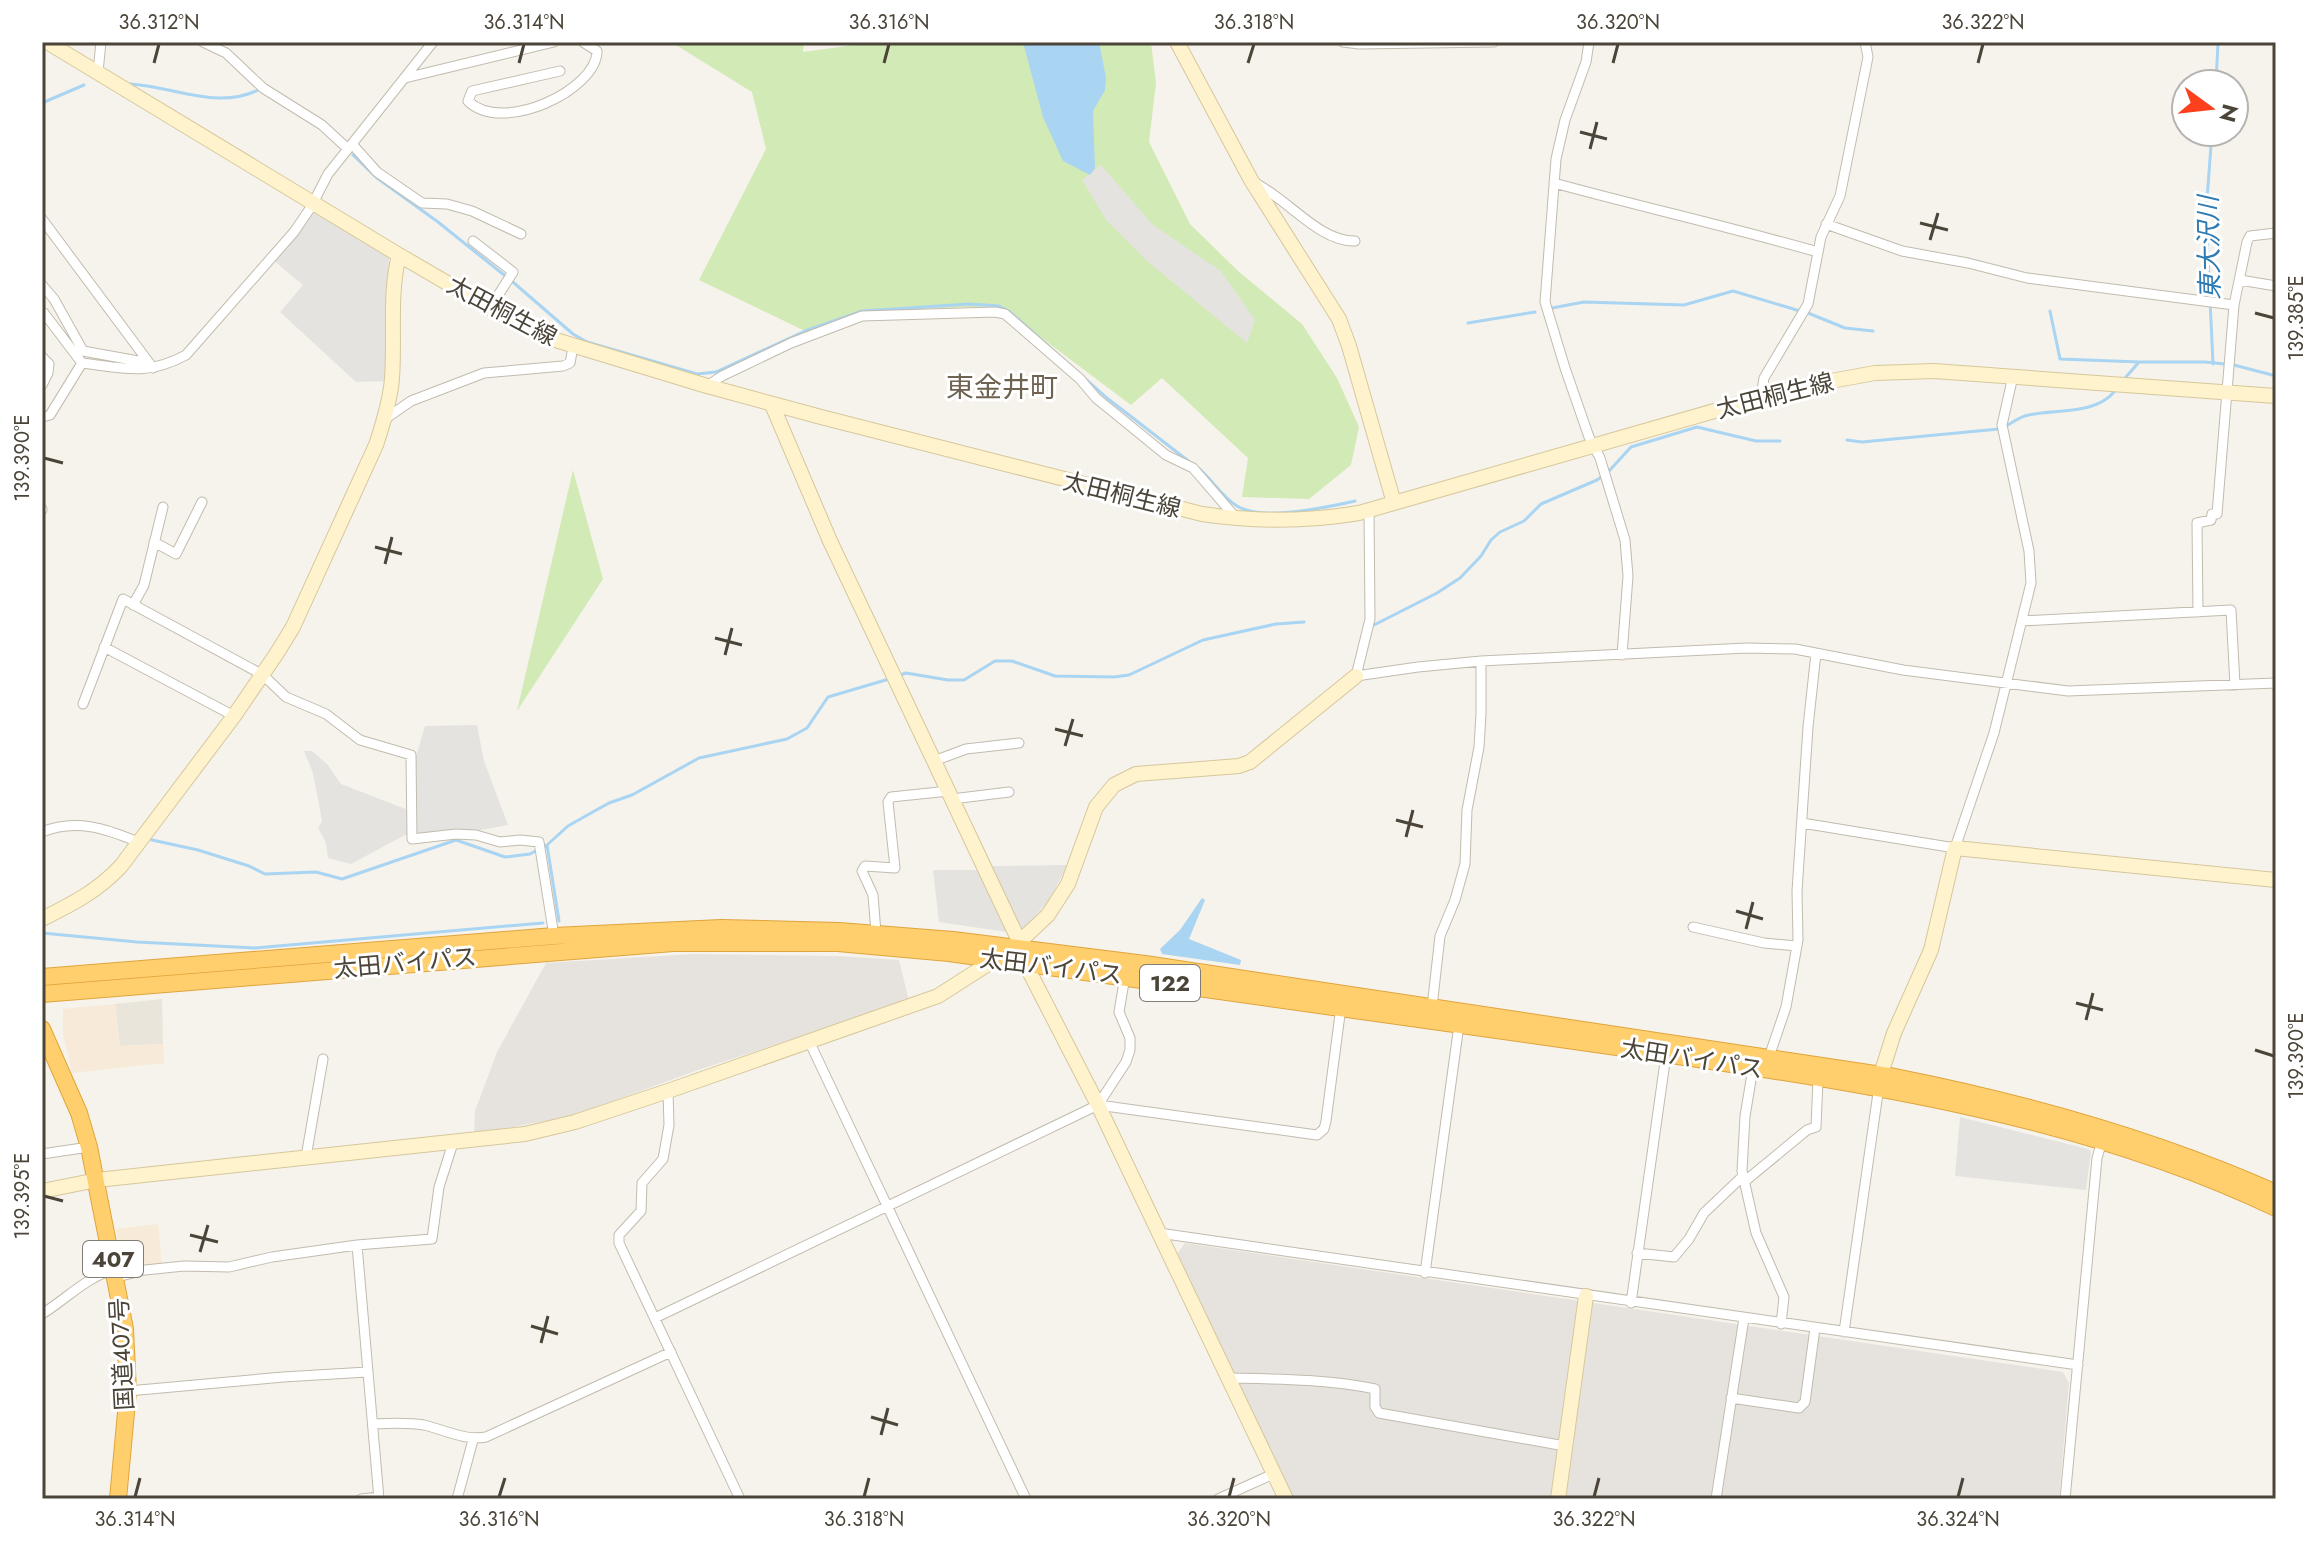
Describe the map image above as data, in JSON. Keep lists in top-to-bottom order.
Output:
{
  "streets": {
    "highway": [
      "太田バイパス",
      "122",
      "407",
      "国道407号"
    ],
    "street": ["太田桐生線"]
  },
  "districts": ["東金井町"],
  "water": ["東大沢川"],
  "north": "right",
  "coordinates": [
    "36.312°N",
    "36.314°N",
    "36.316°N",
    "36.318°N",
    "36.320°N",
    "36.322°N",
    "139.385°E",
    "139.390°E",
    "139.395°E",
    "36.324°N"
  ]
}
